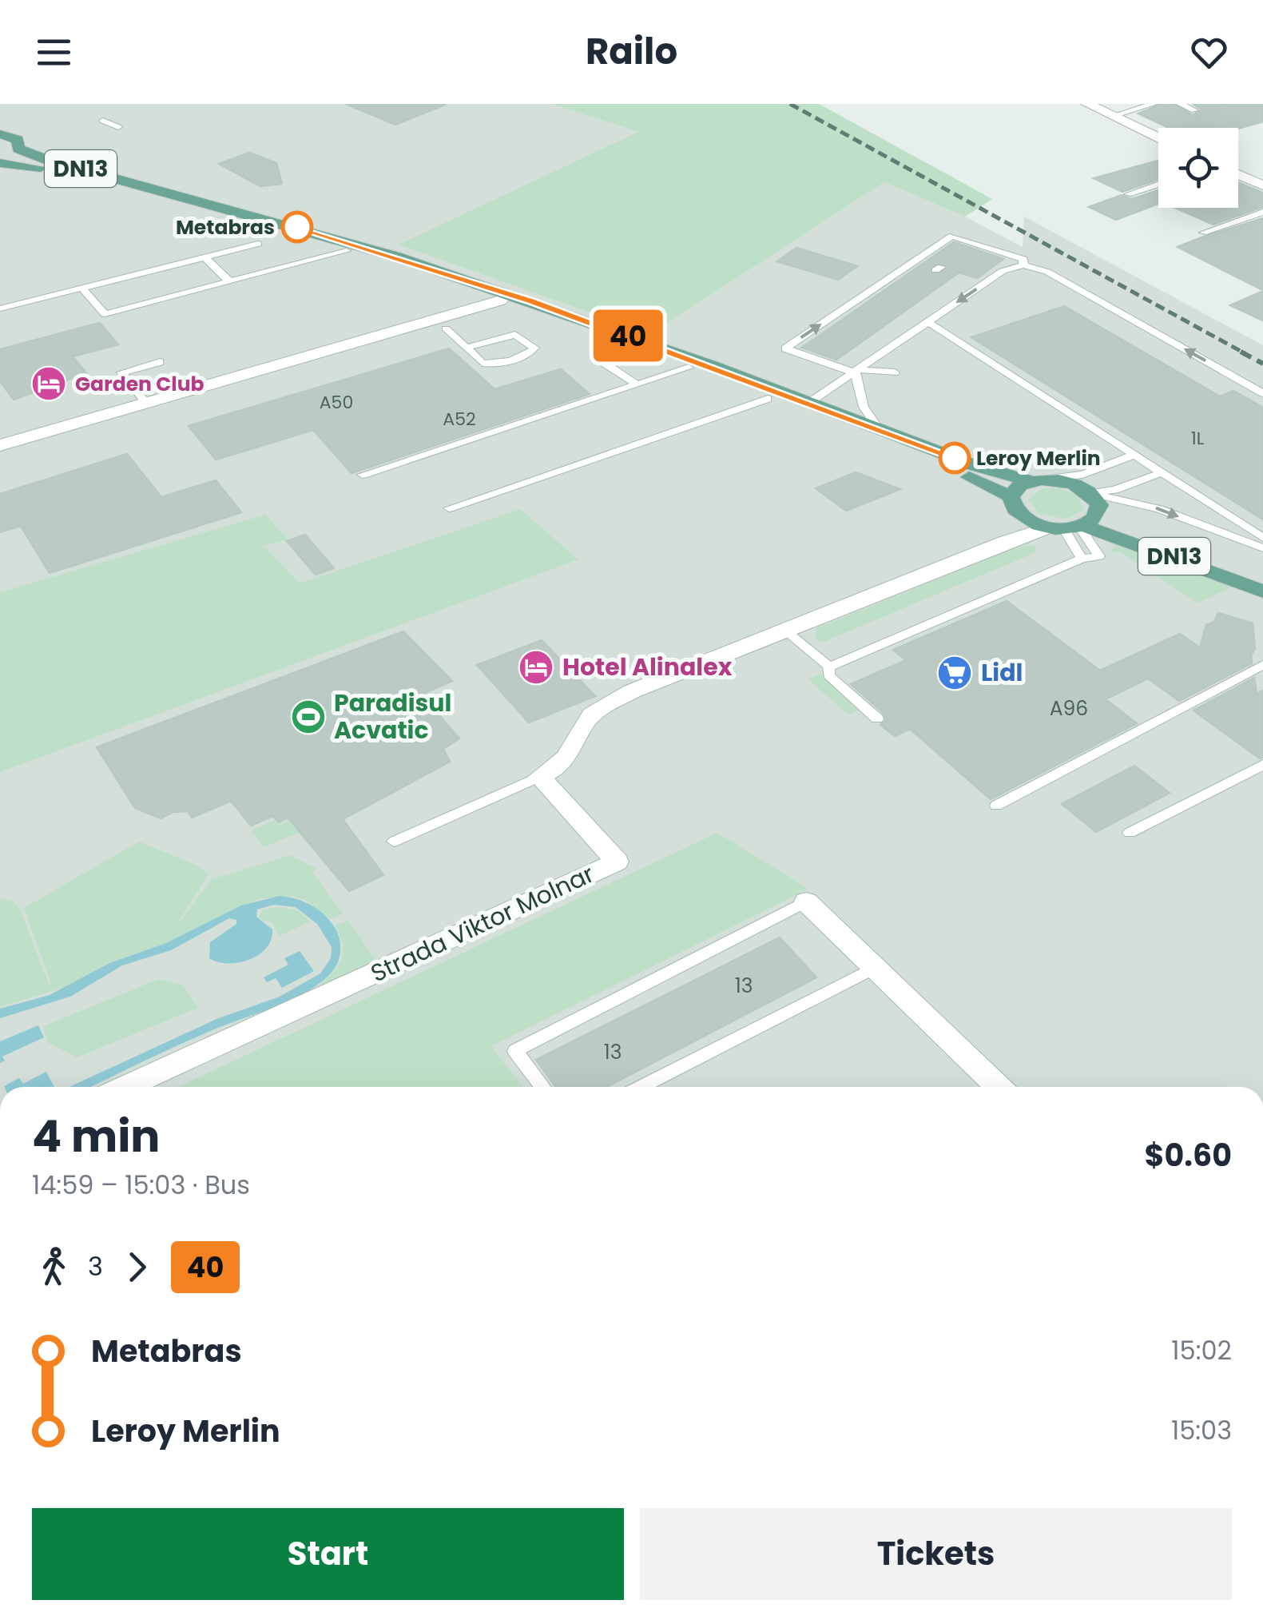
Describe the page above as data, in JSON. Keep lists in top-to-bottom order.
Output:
{
  "streets": {
    "main road": ["DN13"],
    "street": ["Strada Viktor Molnar"]
  },
  "places": {
    "other": ["Metabras", "Leroy Merlin"],
    "hotel": ["Garden Club", "Hotel Alinalex"],
    "supermarket": ["Lidl"],
    "sports": ["Paradisul Acvatic"]
  },
  "lines": ["bus line 40"],
  "house_numbers": [
    "A50",
    "A52",
    "1L",
    "A96",
    "13",
    "13"
  ],
  "page": {
    "header": "Railo",
    "on_map": "40",
    "heading": ["4 min", "14:59 – 15:03 · Bus", "$0.60"],
    "legs": ["3", "40"],
    "list": [
      {
        "name": "Metabras",
        "value": "15:02"
      },
      {
        "name": "Leroy Merlin",
        "value": "15:03"
      }
    ],
    "buttons": ["Start", "Tickets"]
  }
}
